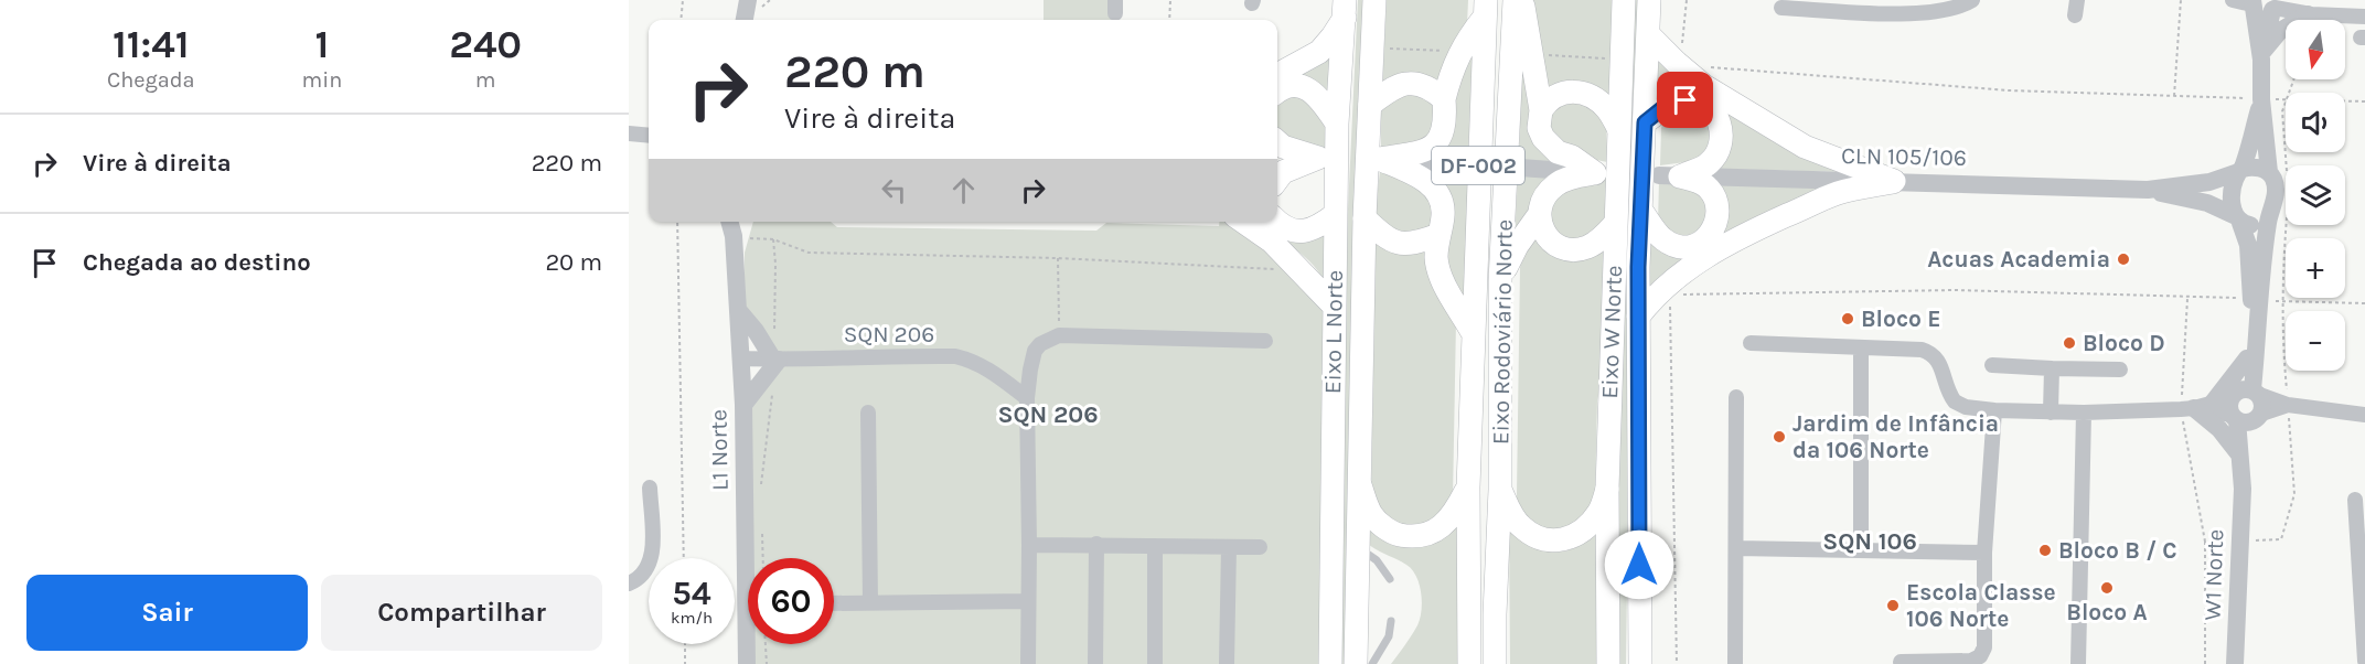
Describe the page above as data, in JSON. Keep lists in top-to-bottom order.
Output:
{
  "streets": {
    "main road": [
      "DF-002",
      "Eixo L Norte",
      "Eixo Rodoviário Norte",
      "Eixo W Norte"
    ],
    "street": [
      "CLN 105/106",
      "SQN 206",
      "L1 Norte",
      "W1 Norte"
    ]
  },
  "crossings": [
    ["CLN 105/106", "W1 Norte"],
    ["SQN 206", "L1 Norte"]
  ],
  "districts": ["SQN 206", "SQN 106"],
  "places": [
    "Acuas Academia",
    "Bloco E",
    "Bloco D",
    "Jardim de Infância da 106 Norte",
    "Bloco B / C",
    "Bloco A",
    "Escola Classe 106 Norte"
  ],
  "north": "bottom",
  "page": {
    "eta": [
      "11:41",
      "Chegada",
      "1",
      "min",
      "240",
      "m"
    ],
    "map_buttons": ["+", "−"],
    "turn": ["220 m", "Vire à direita"],
    "list": [
      {
        "name": "Vire à direita",
        "value": "220 m"
      },
      {
        "name": "Chegada ao destino",
        "value": "20 m"
      }
    ],
    "speed": "54 km/h",
    "limit": "60",
    "buttons": ["Sair", "Compartilhar"]
  }
}
